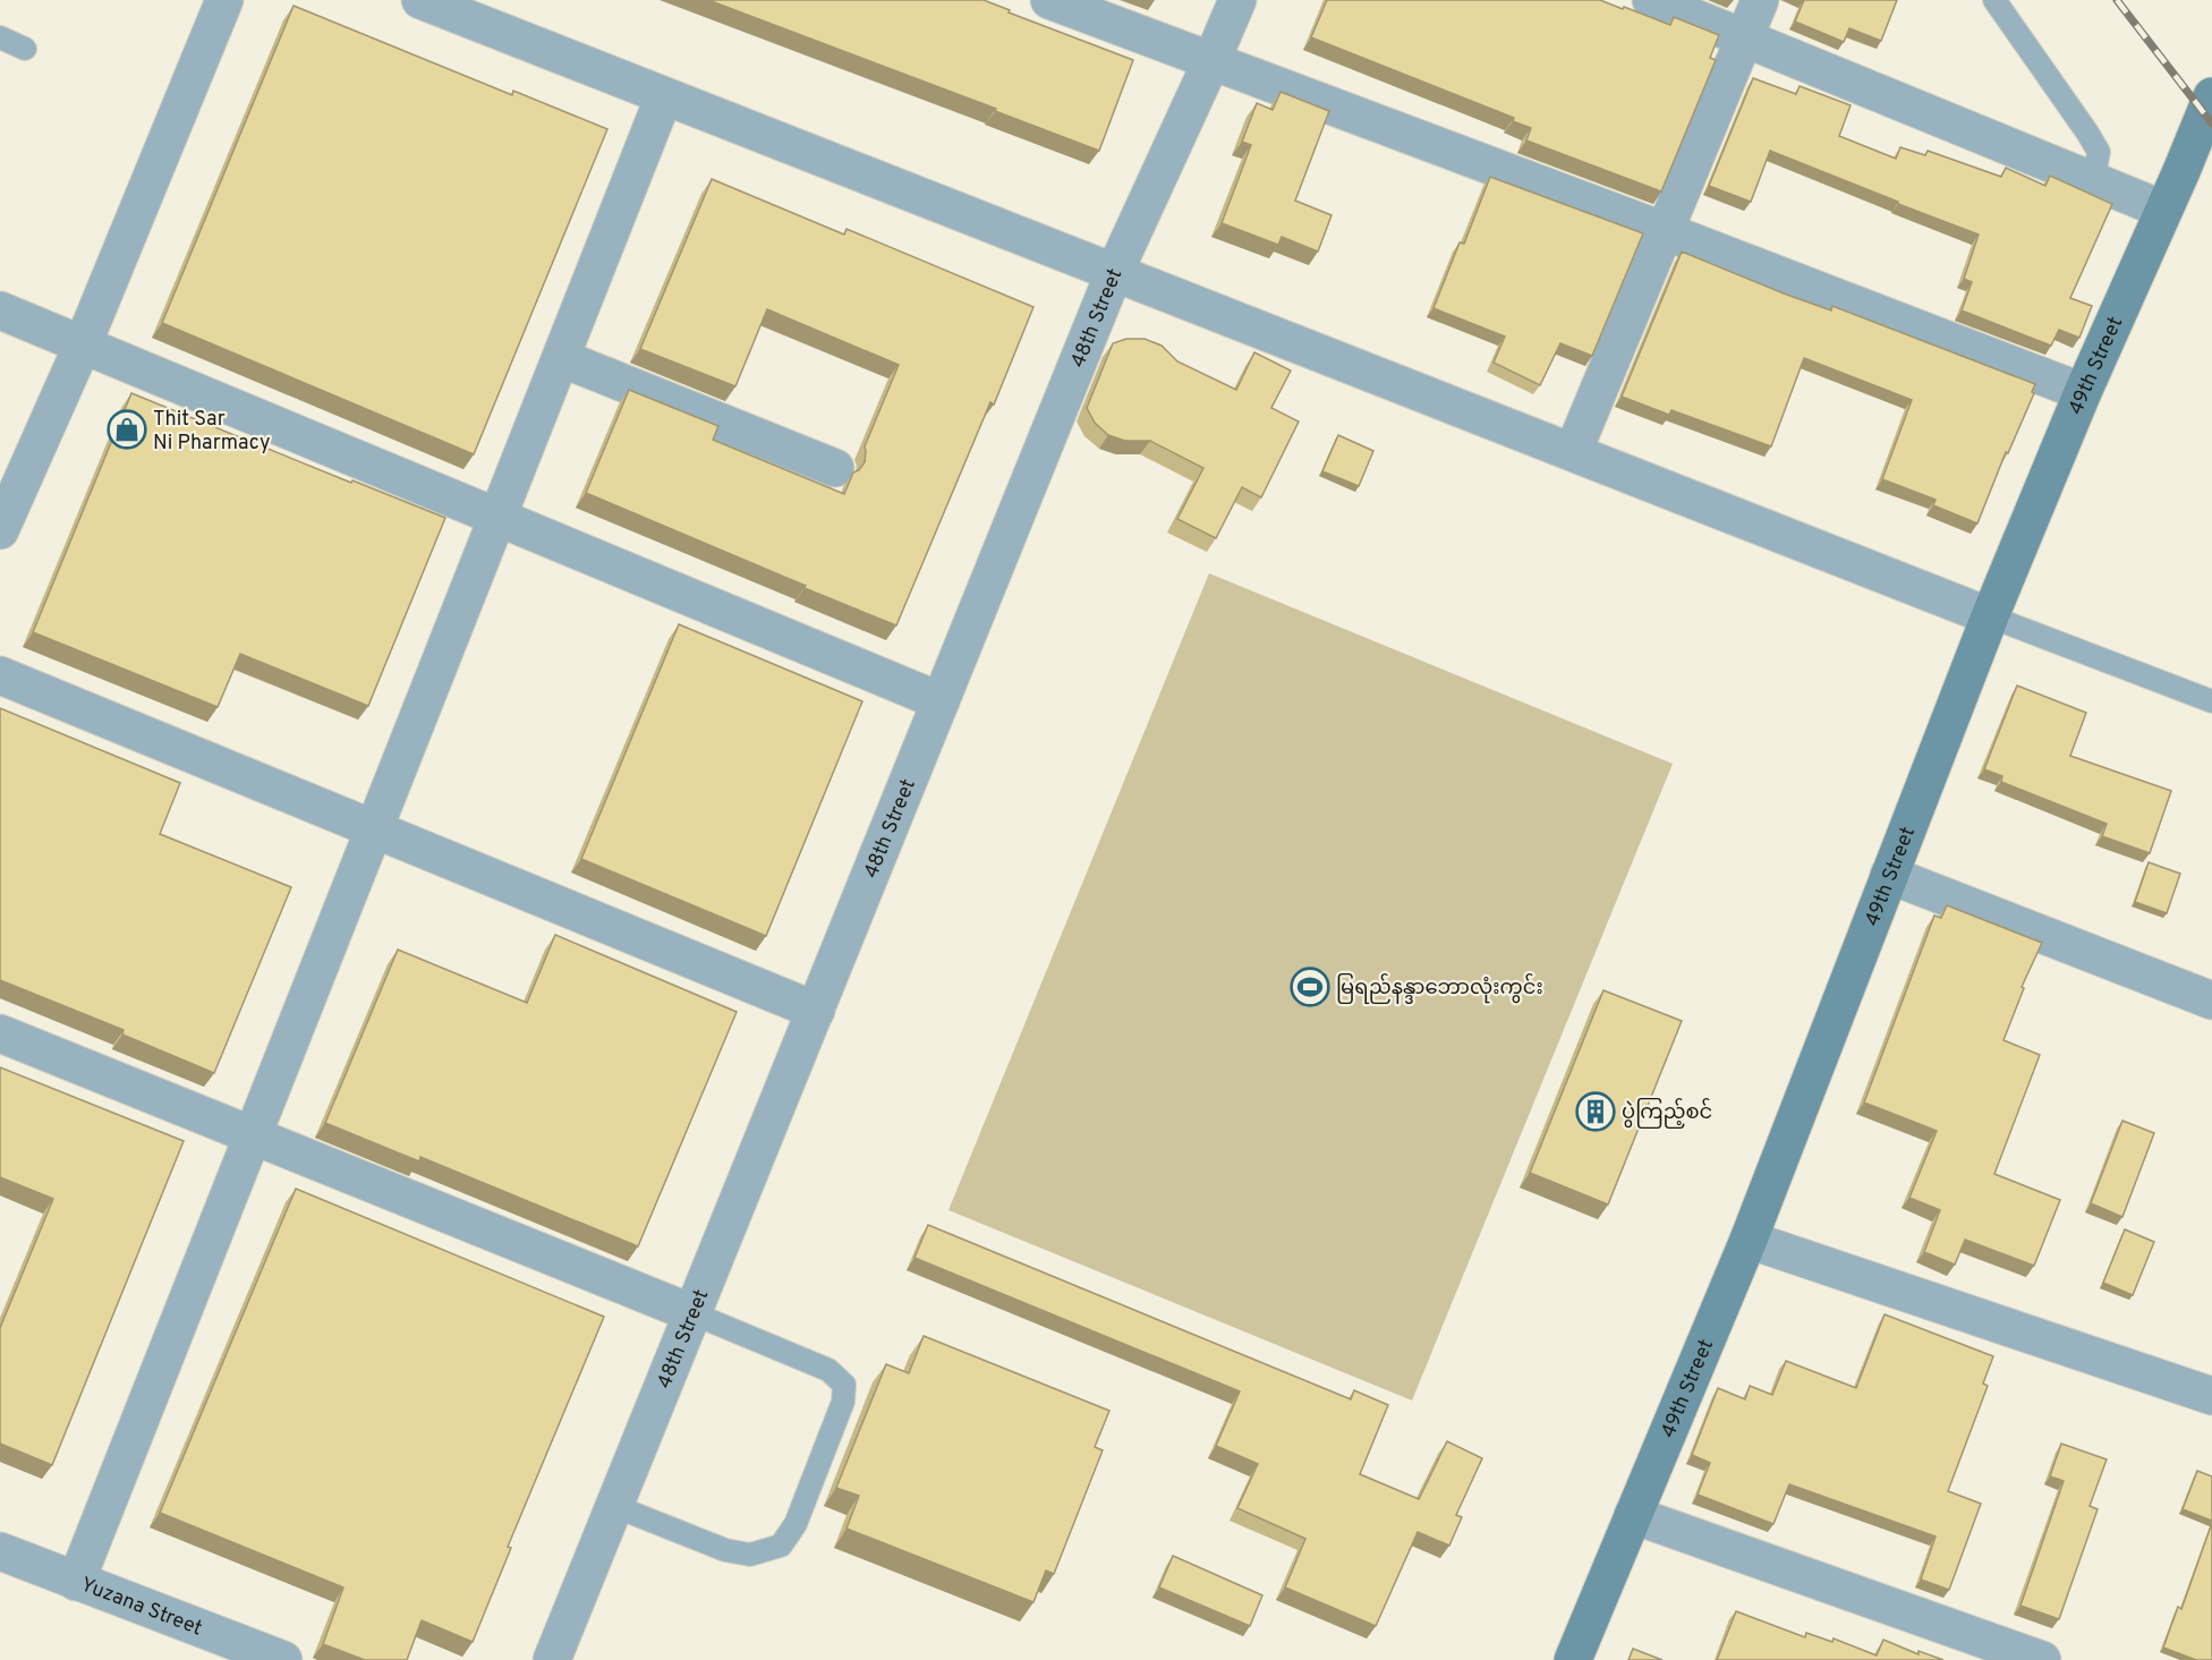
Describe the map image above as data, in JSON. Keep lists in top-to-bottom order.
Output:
{
  "streets": {
    "main road": ["49th Street"],
    "street": ["48th Street", "Yuzana Street"]
  },
  "places": {
    "shop": ["Thit Sar Ni Pharmacy"],
    "sports": ["မြရည်နန္ဒာဘောလုံးကွင်း"],
    "building": ["ပွဲကြည့်စင်"]
  }
}
